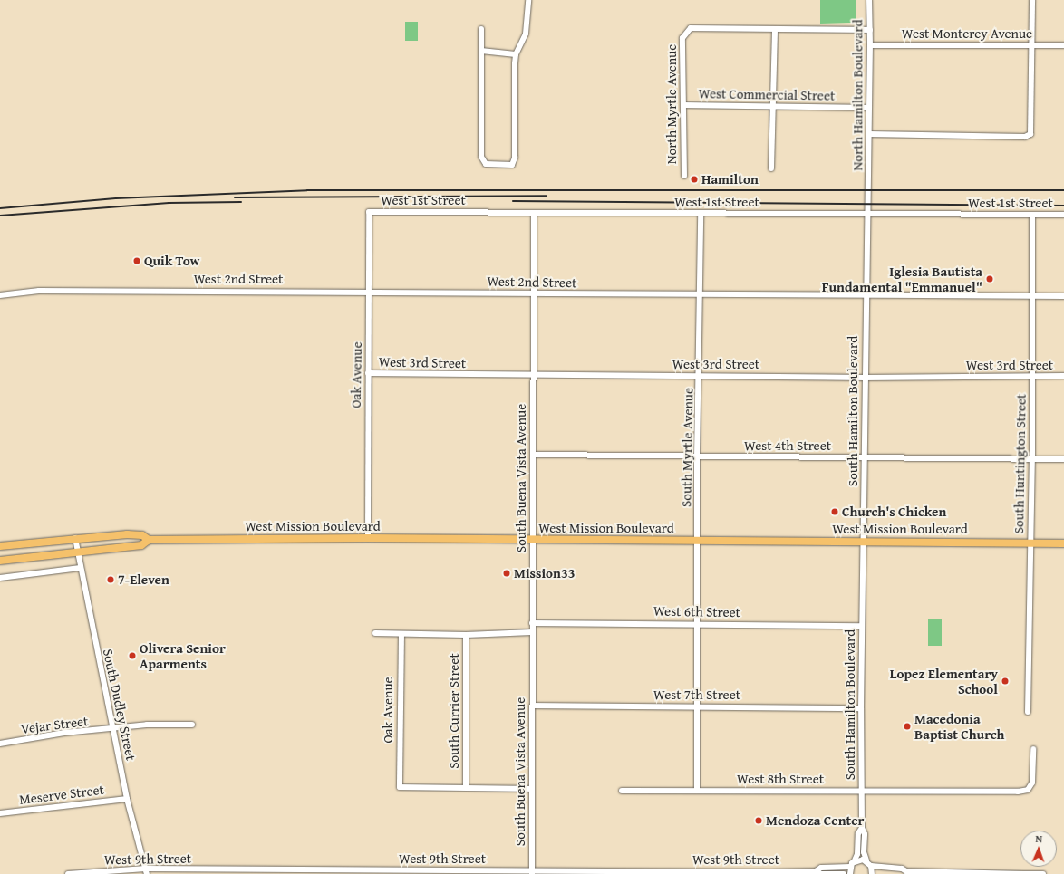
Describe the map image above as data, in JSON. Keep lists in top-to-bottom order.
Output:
{
  "streets": {
    "main road": ["West Mission Boulevard"],
    "street": [
      "West Monterey Avenue",
      "West Commercial Street",
      "North Hamilton Boulevard",
      "North Myrtle Avenue",
      "West 1st Street",
      "West 2nd Street",
      "West 3rd Street",
      "Oak Avenue",
      "South Hamilton Boulevard",
      "West 4th Street",
      "South Myrtle Avenue",
      "South Huntington Street",
      "South Buena Vista Avenue",
      "West 6th Street",
      "West 7th Street",
      "South Dudley Street",
      "South Currier Street",
      "Vejar Street",
      "West 8th Street",
      "Meserve Street",
      "West 9th Street"
    ]
  },
  "crossings": [
    ["West Monterey Avenue", "North Hamilton Boulevard"],
    ["West Commercial Street", "North Hamilton Boulevard"],
    ["West Commercial Street", "North Myrtle Avenue"],
    ["North Hamilton Boulevard", "South Hamilton Boulevard"],
    ["West 1st Street", "Oak Avenue"],
    ["West 1st Street", "South Hamilton Boulevard"],
    ["West 1st Street", "South Myrtle Avenue"],
    ["West 1st Street", "South Huntington Street"],
    ["West 1st Street", "South Buena Vista Avenue"],
    ["West 2nd Street", "Oak Avenue"],
    ["West 2nd Street", "South Hamilton Boulevard"],
    ["West 2nd Street", "South Myrtle Avenue"],
    ["West 2nd Street", "South Huntington Street"],
    ["West 2nd Street", "South Buena Vista Avenue"],
    ["West 3rd Street", "Oak Avenue"],
    ["West 3rd Street", "South Hamilton Boulevard"],
    ["West 3rd Street", "South Myrtle Avenue"],
    ["West 3rd Street", "South Huntington Street"],
    ["West 3rd Street", "South Buena Vista Avenue"],
    ["Oak Avenue", "West Mission Boulevard"],
    ["Oak Avenue", "South Currier Street"],
    ["South Hamilton Boulevard", "West 4th Street"],
    ["South Hamilton Boulevard", "West Mission Boulevard"],
    ["South Hamilton Boulevard", "West 6th Street"],
    ["South Hamilton Boulevard", "West 7th Street"],
    ["South Hamilton Boulevard", "West 8th Street"],
    ["West 4th Street", "South Myrtle Avenue"],
    ["West 4th Street", "South Huntington Street"],
    ["West 4th Street", "South Buena Vista Avenue"],
    ["South Myrtle Avenue", "West Mission Boulevard"],
    ["South Myrtle Avenue", "West 6th Street"],
    ["South Myrtle Avenue", "West 7th Street"],
    ["South Myrtle Avenue", "West 8th Street"],
    ["South Huntington Street", "West Mission Boulevard"],
    ["South Buena Vista Avenue", "West Mission Boulevard"],
    ["South Buena Vista Avenue", "West 6th Street"],
    ["South Buena Vista Avenue", "West 7th Street"],
    ["South Buena Vista Avenue", "West 9th Street"],
    ["West Mission Boulevard", "South Dudley Street"],
    ["South Dudley Street", "Vejar Street"],
    ["South Dudley Street", "Meserve Street"],
    ["South Dudley Street", "West 9th Street"]
  ],
  "places": [
    "Hamilton",
    "Quik Tow",
    "Iglesia Bautista Fundamental \"Emmanuel\"",
    "Church's Chicken",
    "Mission33",
    "7-Eleven",
    "Olivera Senior Aparments",
    "Lopez Elementary School",
    "Macedonia Baptist Church",
    "Mendoza Center"
  ],
  "north": "top"
}
